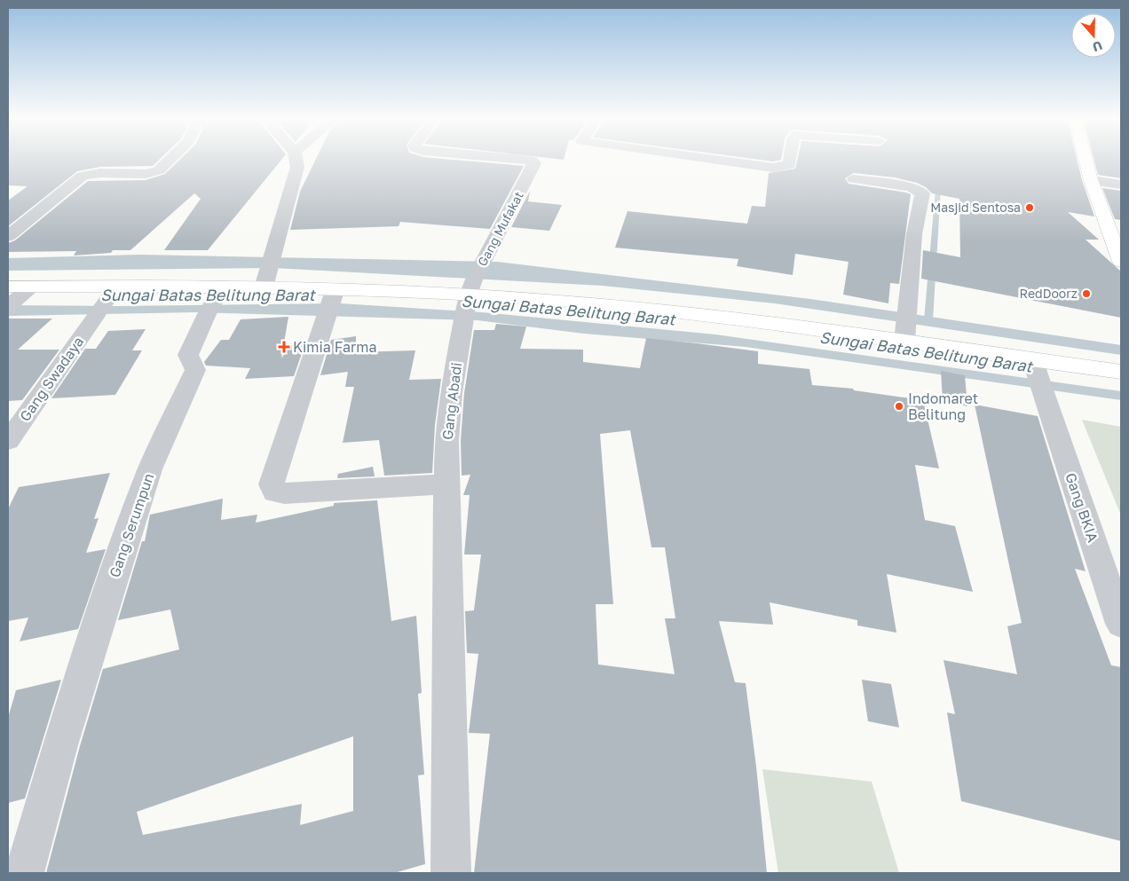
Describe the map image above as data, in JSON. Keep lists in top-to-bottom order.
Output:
{
  "streets": {
    "street": [
      "Gang Mufakat",
      "Gang Swadaya",
      "Gang Abadi",
      "Gang BKIA",
      "Gang Serumpun"
    ]
  },
  "crossings": [
    ["Gang Mufakat", "Gang Abadi"]
  ],
  "water": ["Sungai Batas Belitung Barat"],
  "places": {
    "other": ["Masjid Sentosa", "RedDoorz", "Indomaret Belitung"],
    "health": ["Kimia Farma"]
  },
  "north": "bottom"
}
